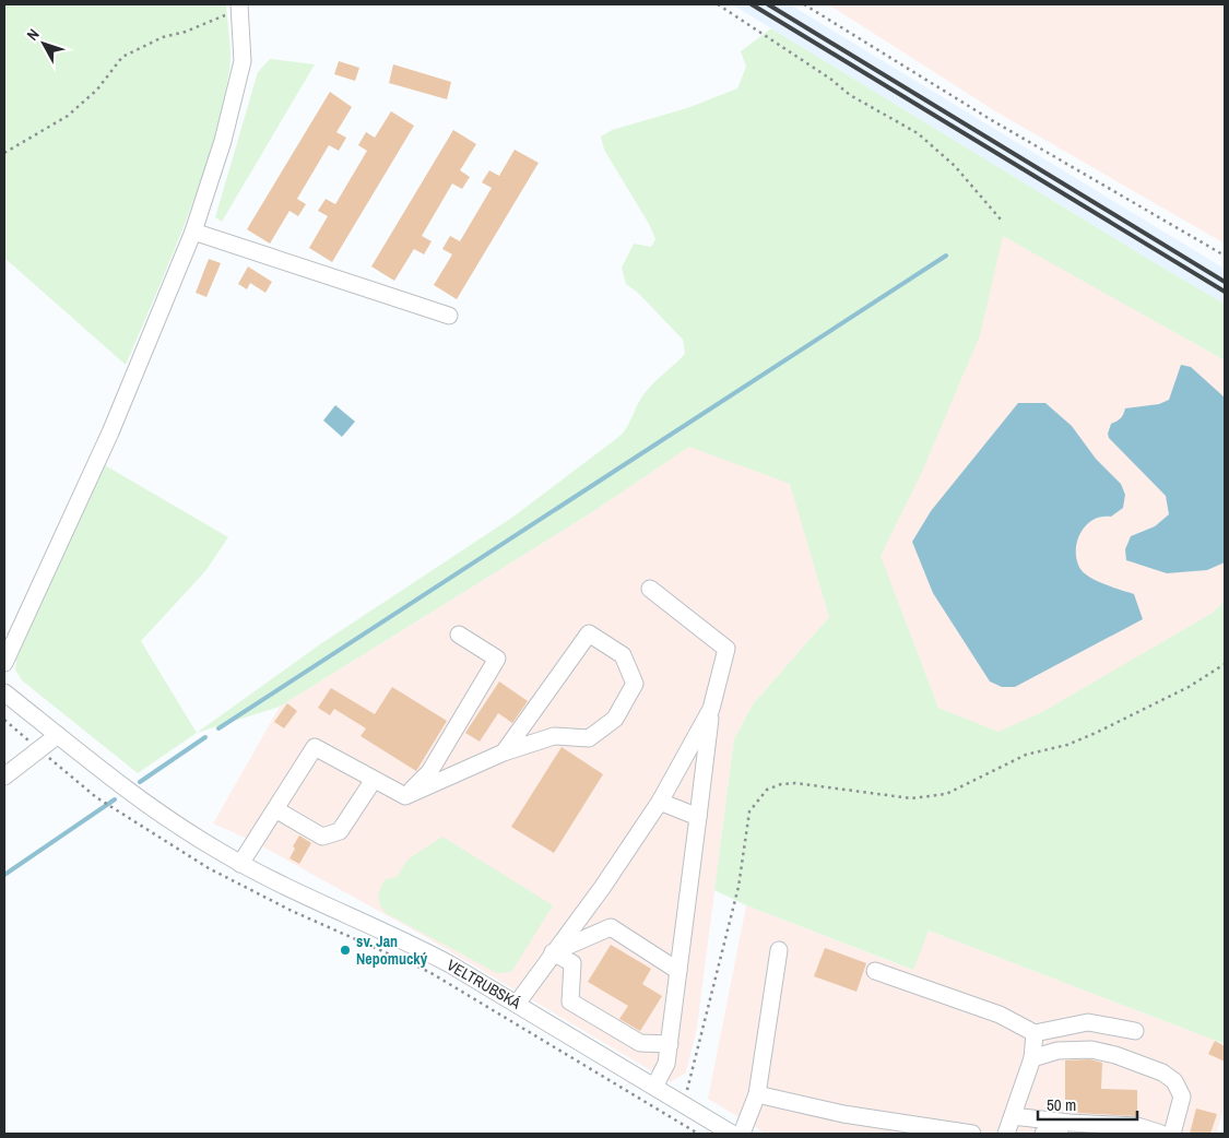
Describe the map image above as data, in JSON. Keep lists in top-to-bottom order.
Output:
{
  "streets": {
    "street": ["VELTRUBSKÁ"]
  },
  "places": ["sv. Jan Nepomucký"],
  "scale_bar": "50 m",
  "north": "top left"
}
